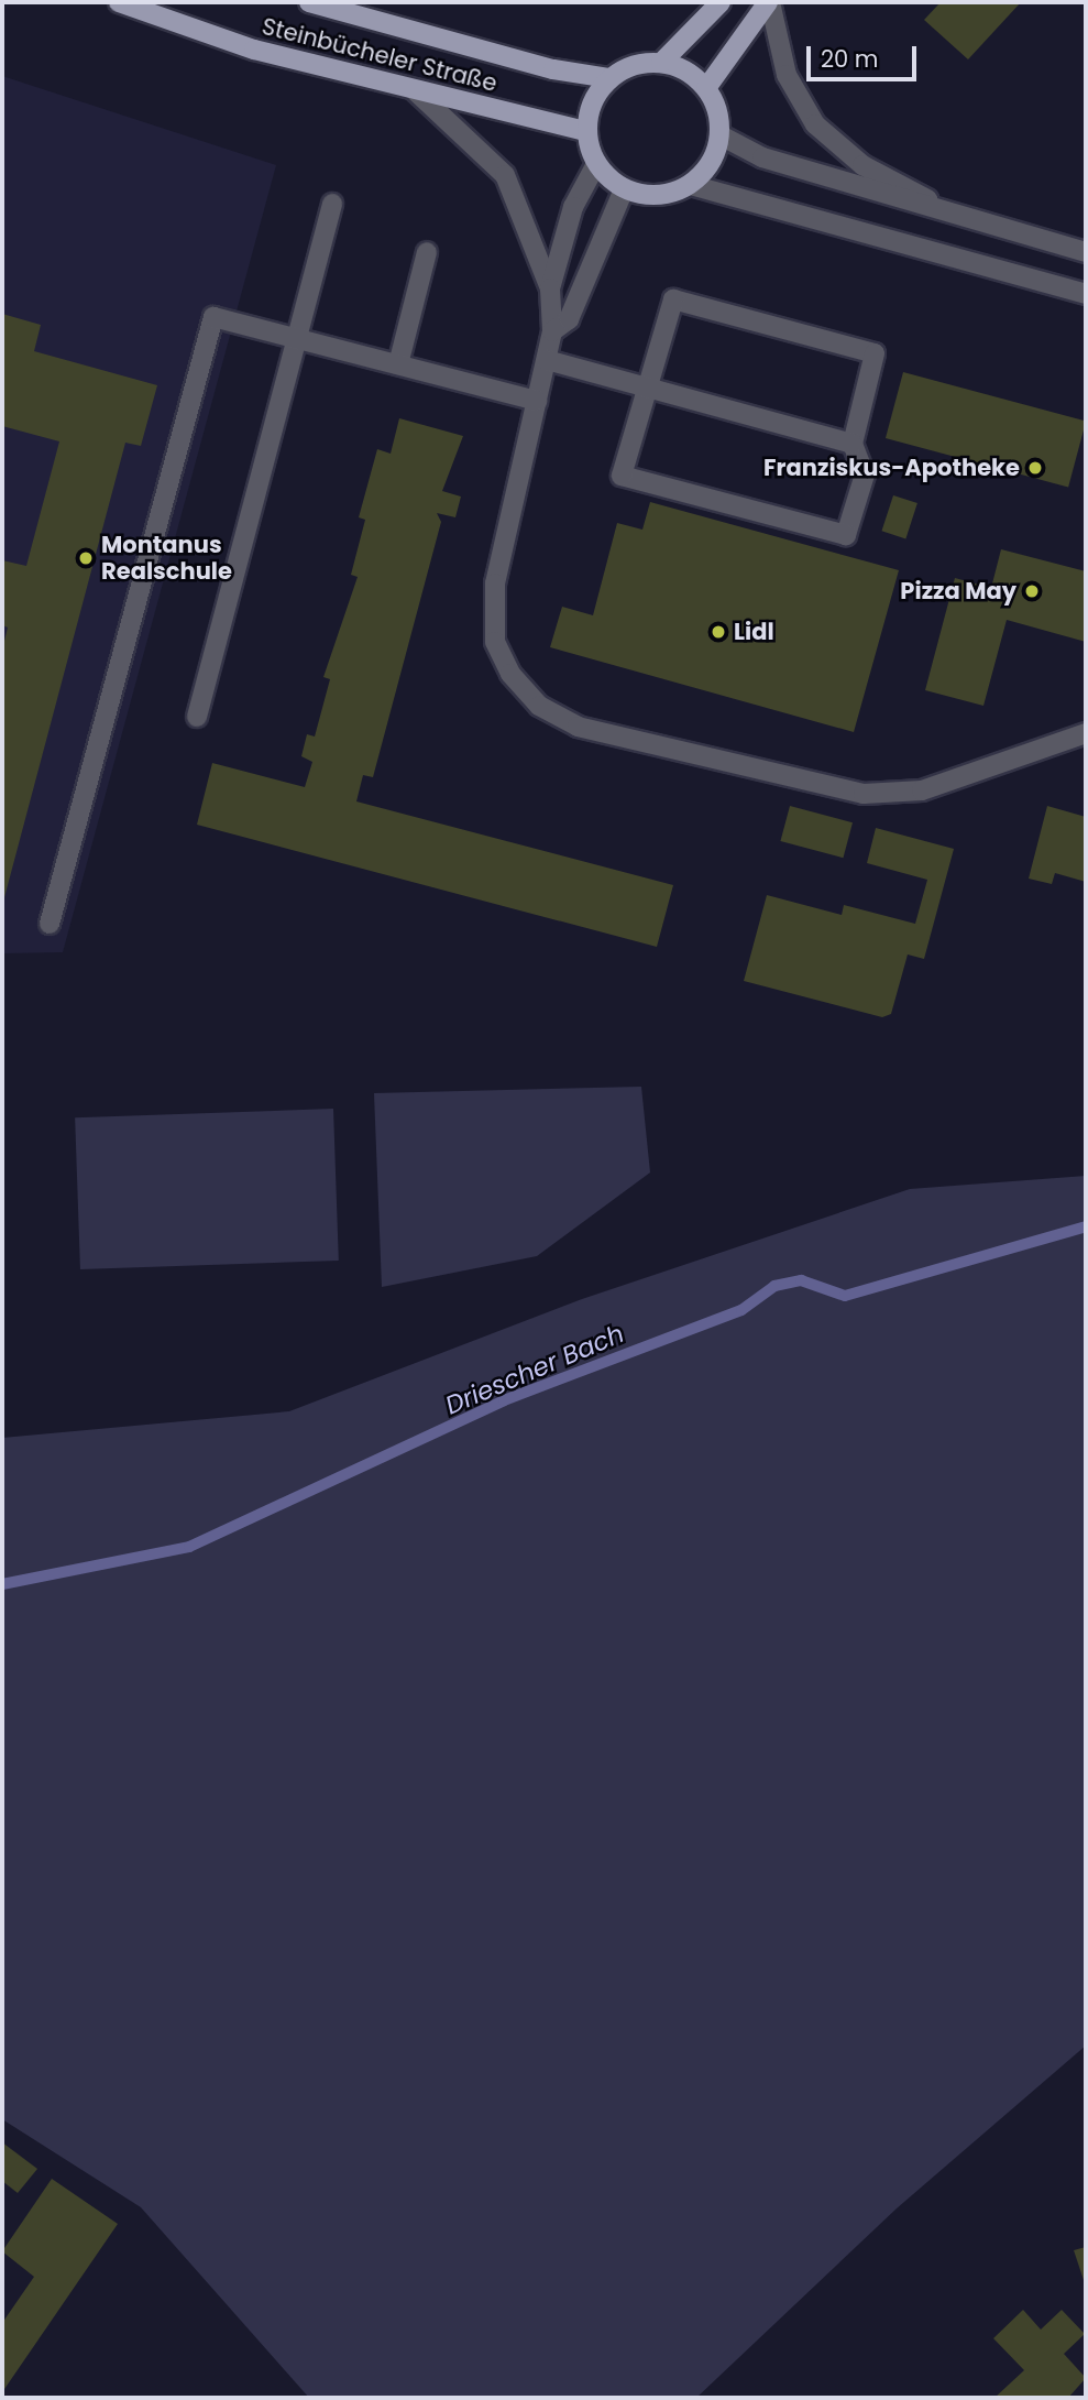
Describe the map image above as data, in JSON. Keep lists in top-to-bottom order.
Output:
{
  "streets": {
    "main road": ["Steinbücheler Straße"]
  },
  "water": ["Driescher Bach"],
  "places": [
    "Franziskus-Apotheke",
    "Montanus Realschule",
    "Pizza May",
    "Lidl"
  ],
  "scale_bar": "20 m"
}
